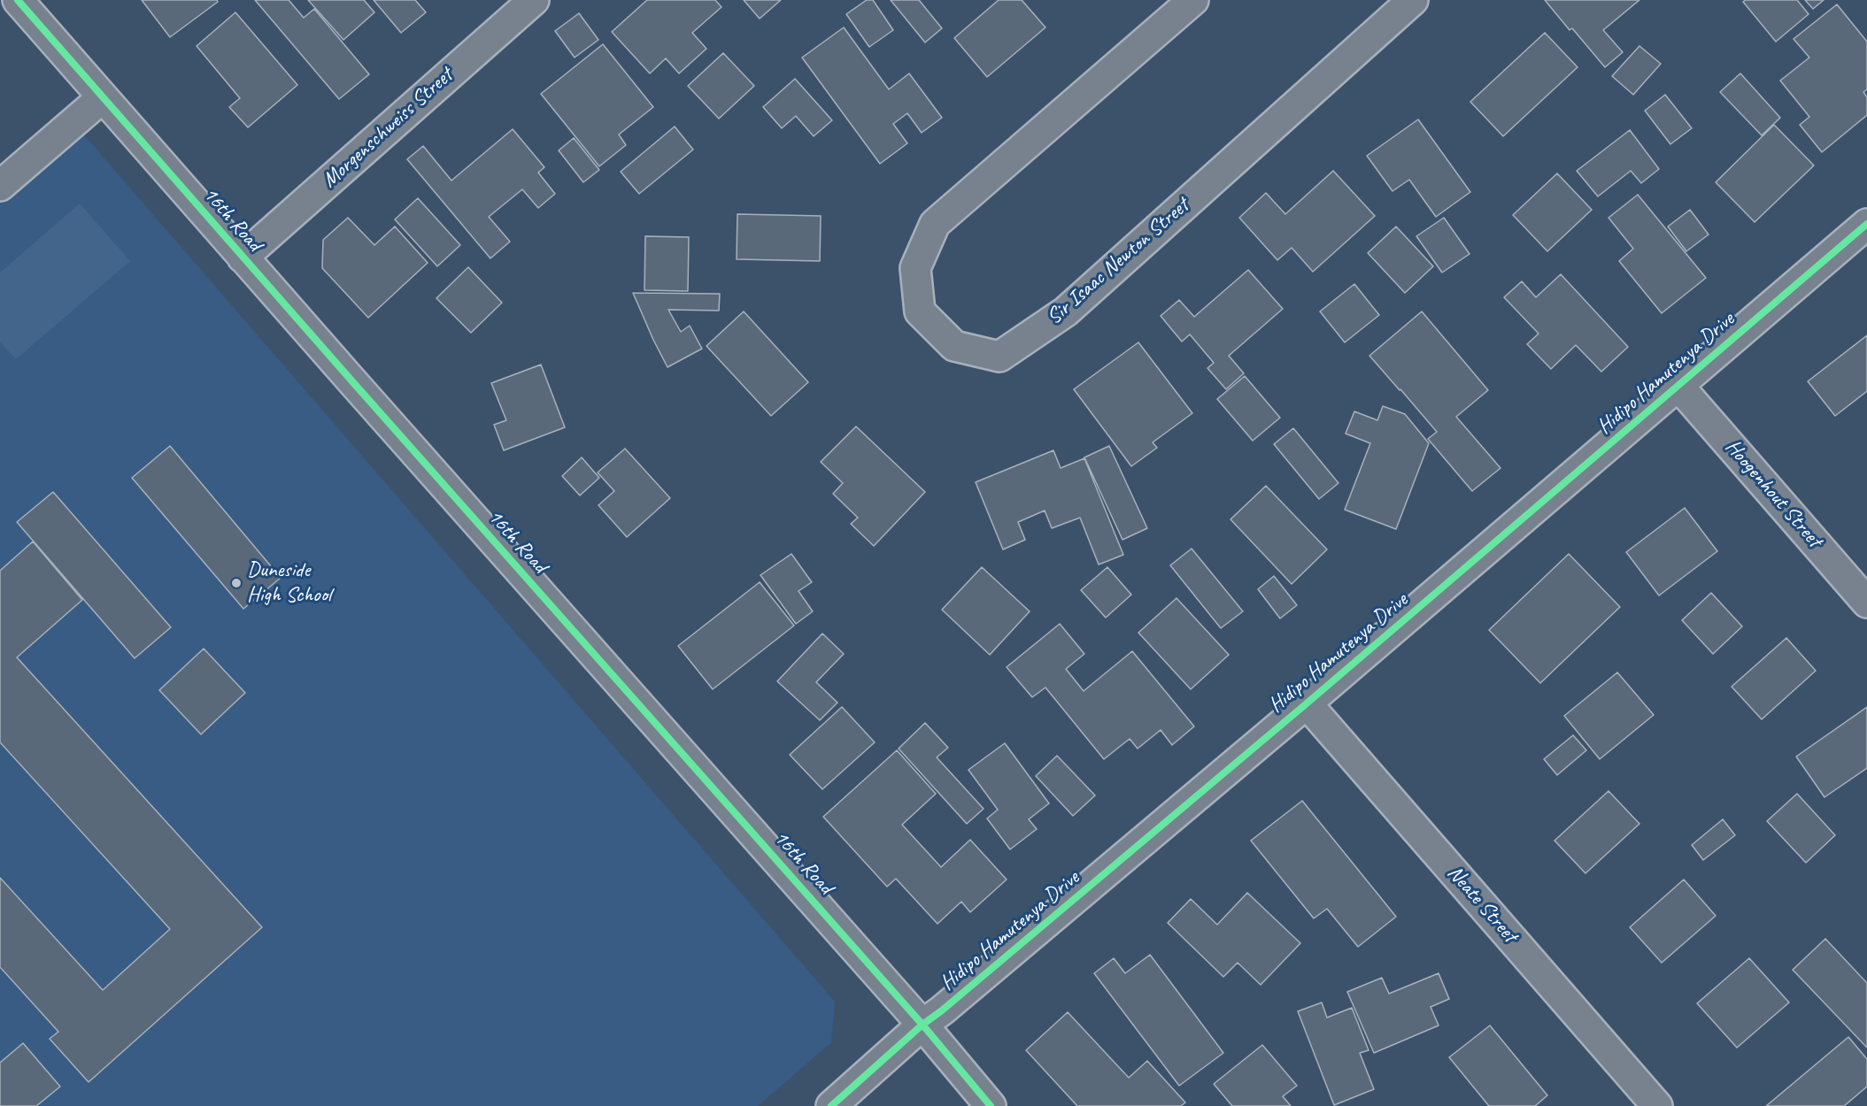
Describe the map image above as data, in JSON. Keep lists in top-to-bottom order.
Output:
{
  "streets": {
    "street": [
      "Morgenschweiss Street",
      "16th Road",
      "Sir Isaac Newton Street",
      "Hidipo Hamutenya Drive",
      "Hoogenhout Street",
      "Neate Street"
    ]
  },
  "crossings": [
    ["Morgenschweiss Street", "16th Road"],
    ["16th Road", "Hidipo Hamutenya Drive"],
    ["Hidipo Hamutenya Drive", "Hoogenhout Street"],
    ["Hidipo Hamutenya Drive", "Neate Street"]
  ],
  "places": ["Duneside High School"]
}
